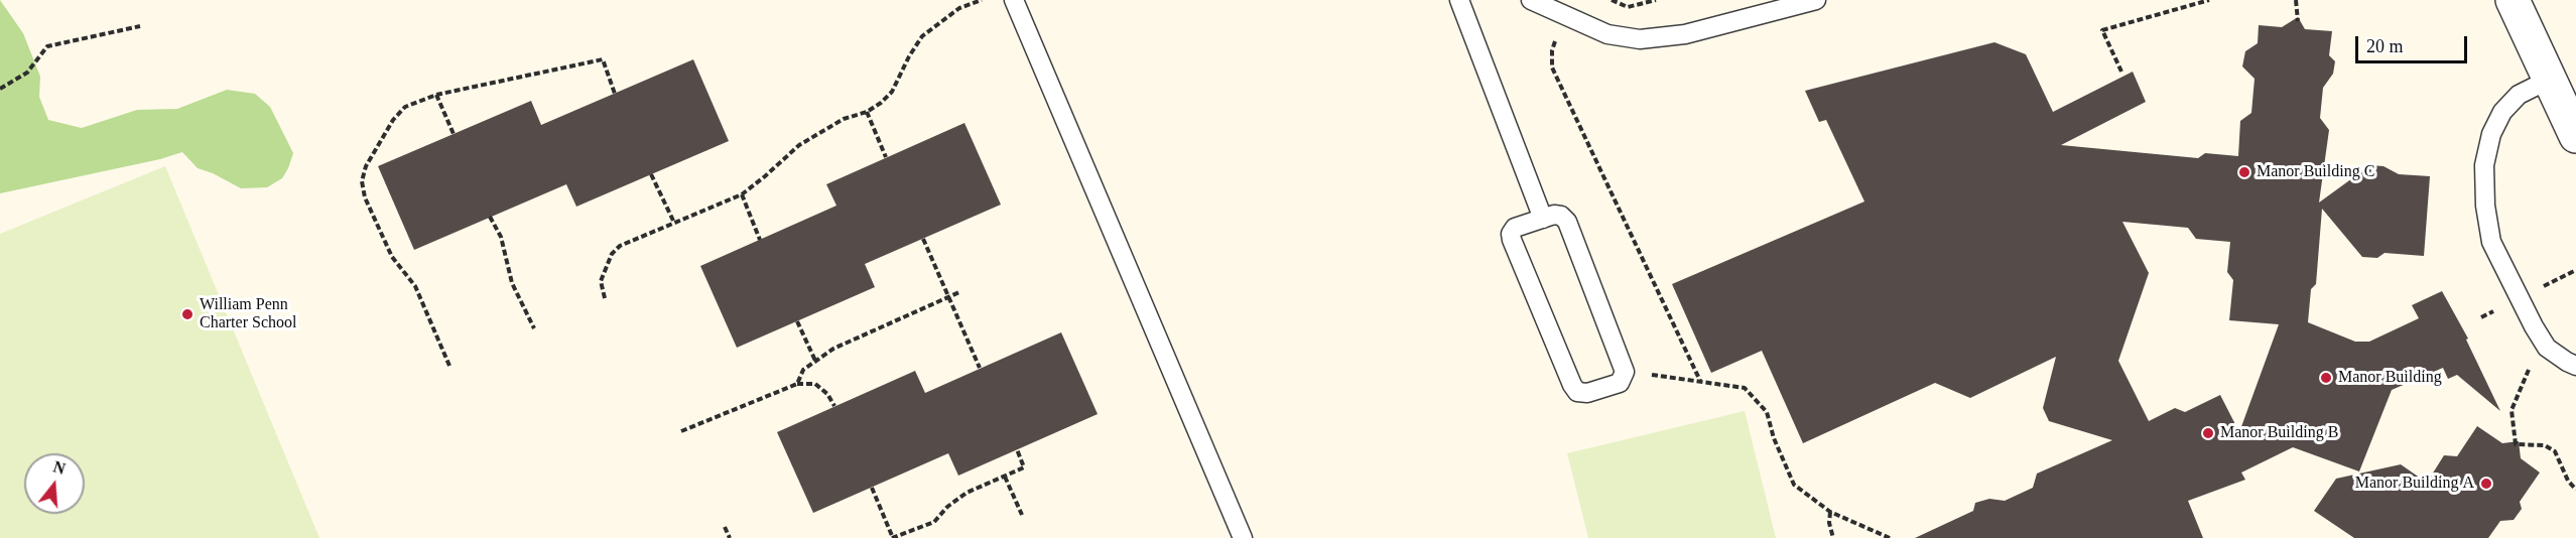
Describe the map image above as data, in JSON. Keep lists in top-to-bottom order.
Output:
{
  "places": [
    "Manor Building C",
    "William Penn Charter School",
    "Manor Building",
    "Manor Building B",
    "Manor Building A"
  ],
  "scale_bar": "20 m",
  "north": "top"
}
